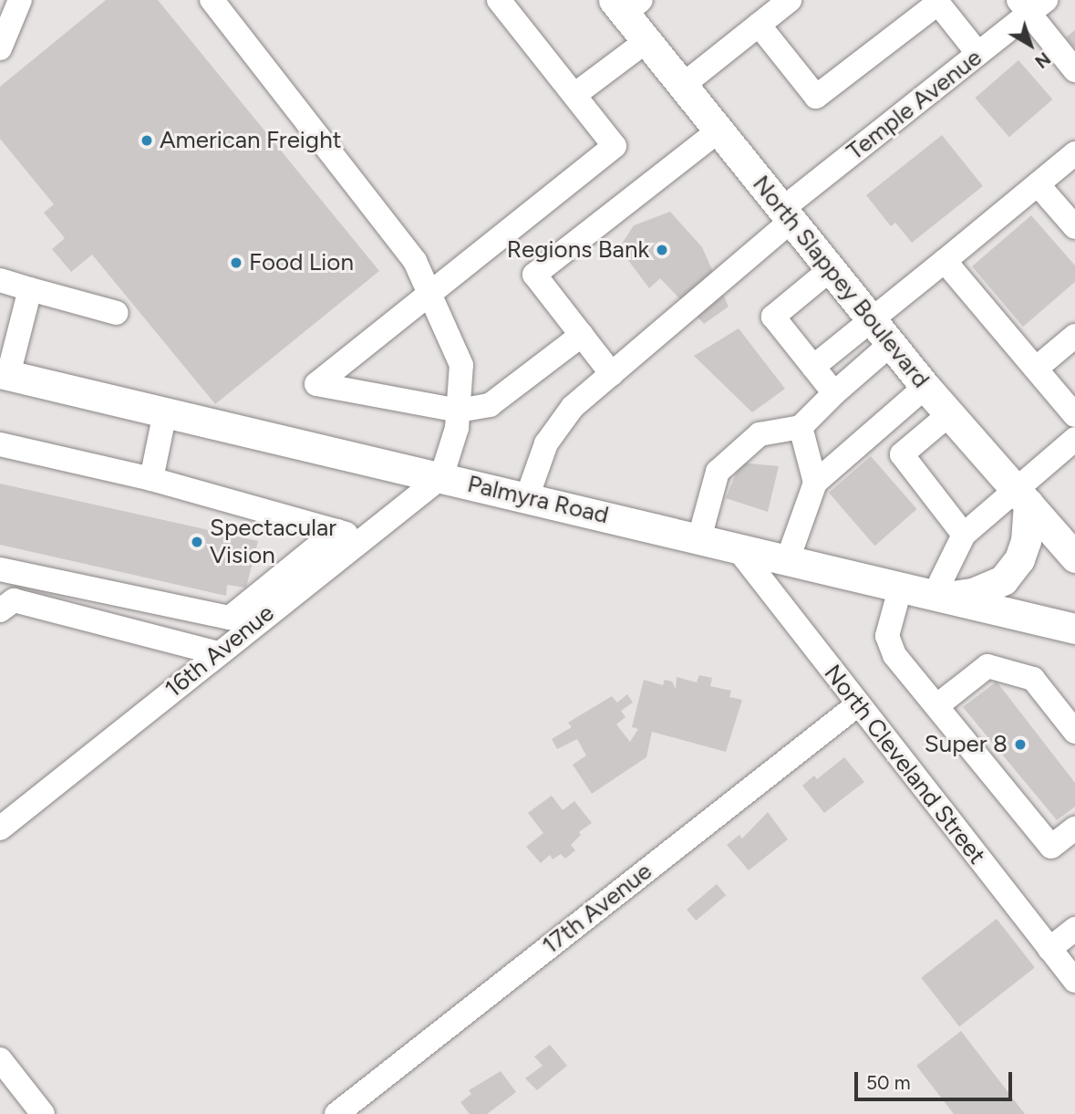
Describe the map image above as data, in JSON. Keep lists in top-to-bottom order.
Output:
{
  "streets": {
    "main road": ["North Slappey Boulevard", "Palmyra Road"],
    "street": [
      "Temple Avenue",
      "16th Avenue",
      "North Cleveland Street",
      "17th Avenue"
    ]
  },
  "crossings": [
    ["Temple Avenue", "North Slappey Boulevard"],
    ["Temple Avenue", "Palmyra Road"],
    ["Palmyra Road", "16th Avenue"],
    ["Palmyra Road", "North Cleveland Street"],
    ["North Cleveland Street", "17th Avenue"]
  ],
  "places": [
    "American Freight",
    "Regions Bank",
    "Food Lion",
    "Spectacular Vision",
    "Super 8"
  ],
  "scale_bar": "50 m",
  "north": "bottom right"
}
